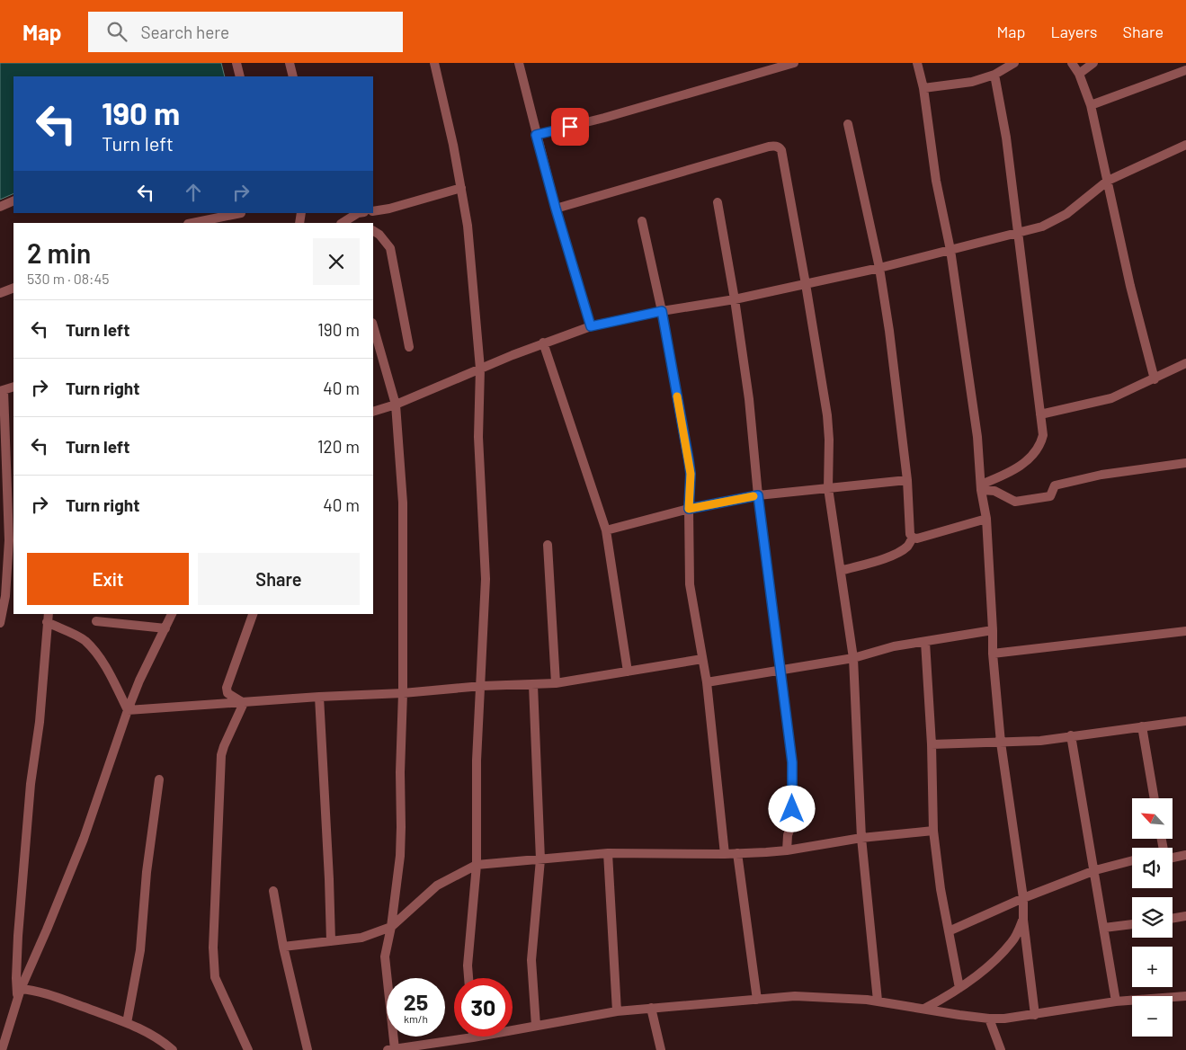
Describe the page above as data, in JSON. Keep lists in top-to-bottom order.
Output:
{
  "north": "top left",
  "page": {
    "header": "Map",
    "search": "Search here",
    "nav": ["Map", "Layers", "Share"],
    "turn": ["190 m", "Turn left"],
    "heading": ["2 min", "530 m · 08:45"],
    "list": [
      {
        "name": "Turn left",
        "value": "190 m"
      },
      {
        "name": "Turn right",
        "value": "40 m"
      },
      {
        "name": "Turn left",
        "value": "120 m"
      },
      {
        "name": "Turn right",
        "value": "40 m"
      }
    ],
    "buttons": ["Exit", "Share"],
    "map_buttons": ["+", "−"],
    "speed": "25 km/h",
    "limit": "30"
  }
}
